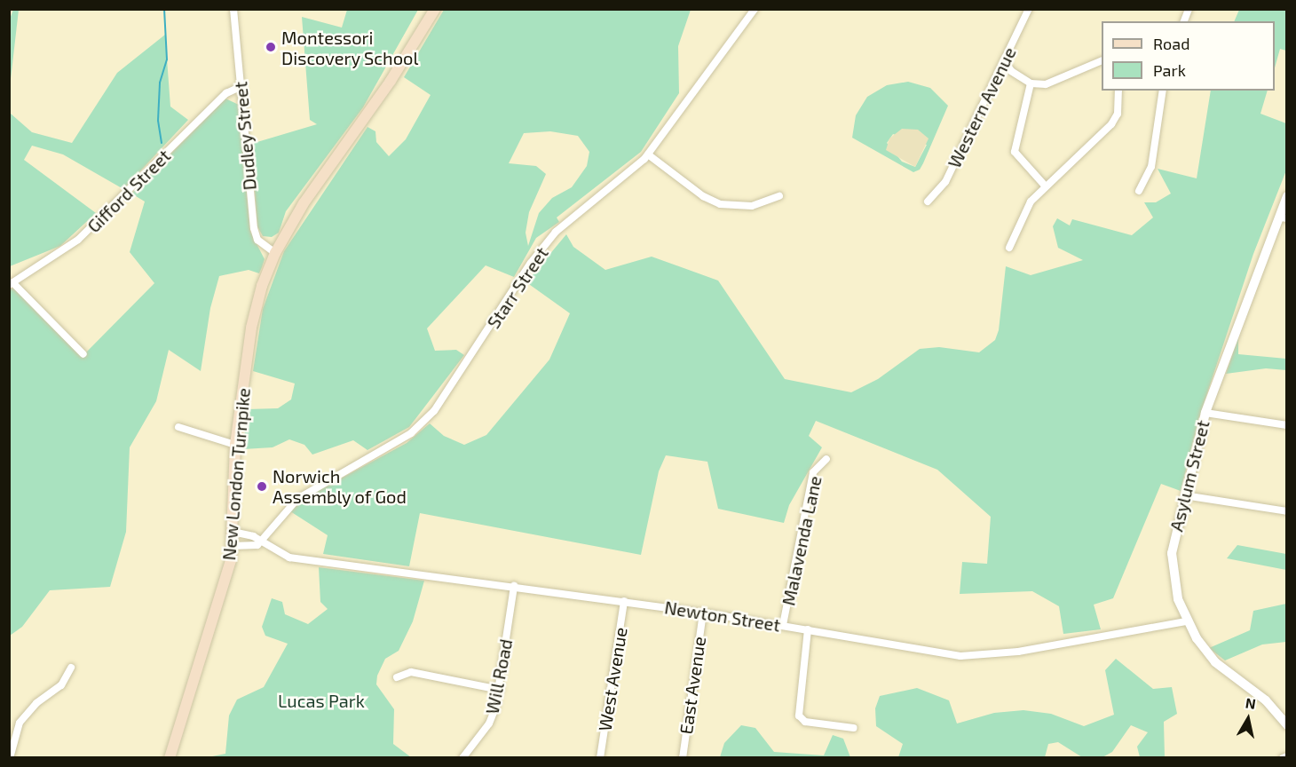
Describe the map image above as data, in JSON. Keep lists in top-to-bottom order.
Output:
{
  "streets": {
    "main road": ["New London Turnpike"],
    "street": [
      "Western Avenue",
      "Dudley Street",
      "Gifford Street",
      "Starr Street",
      "Asylum Street",
      "Malavenda Lane",
      "Newton Street",
      "Will Road",
      "West Avenue",
      "East Avenue"
    ]
  },
  "crossings": [
    ["Dudley Street", "Gifford Street"],
    ["Dudley Street", "New London Turnpike"],
    ["Starr Street", "Newton Street"],
    ["Asylum Street", "Newton Street"],
    ["Malavenda Lane", "Newton Street"],
    ["Newton Street", "Will Road"],
    ["Newton Street", "West Avenue"],
    ["Newton Street", "East Avenue"]
  ],
  "parks": ["Lucas Park"],
  "places": ["Montessori Discovery School", "Norwich Assembly of God"],
  "legend": ["Road", "Park"],
  "north": "top"
}
